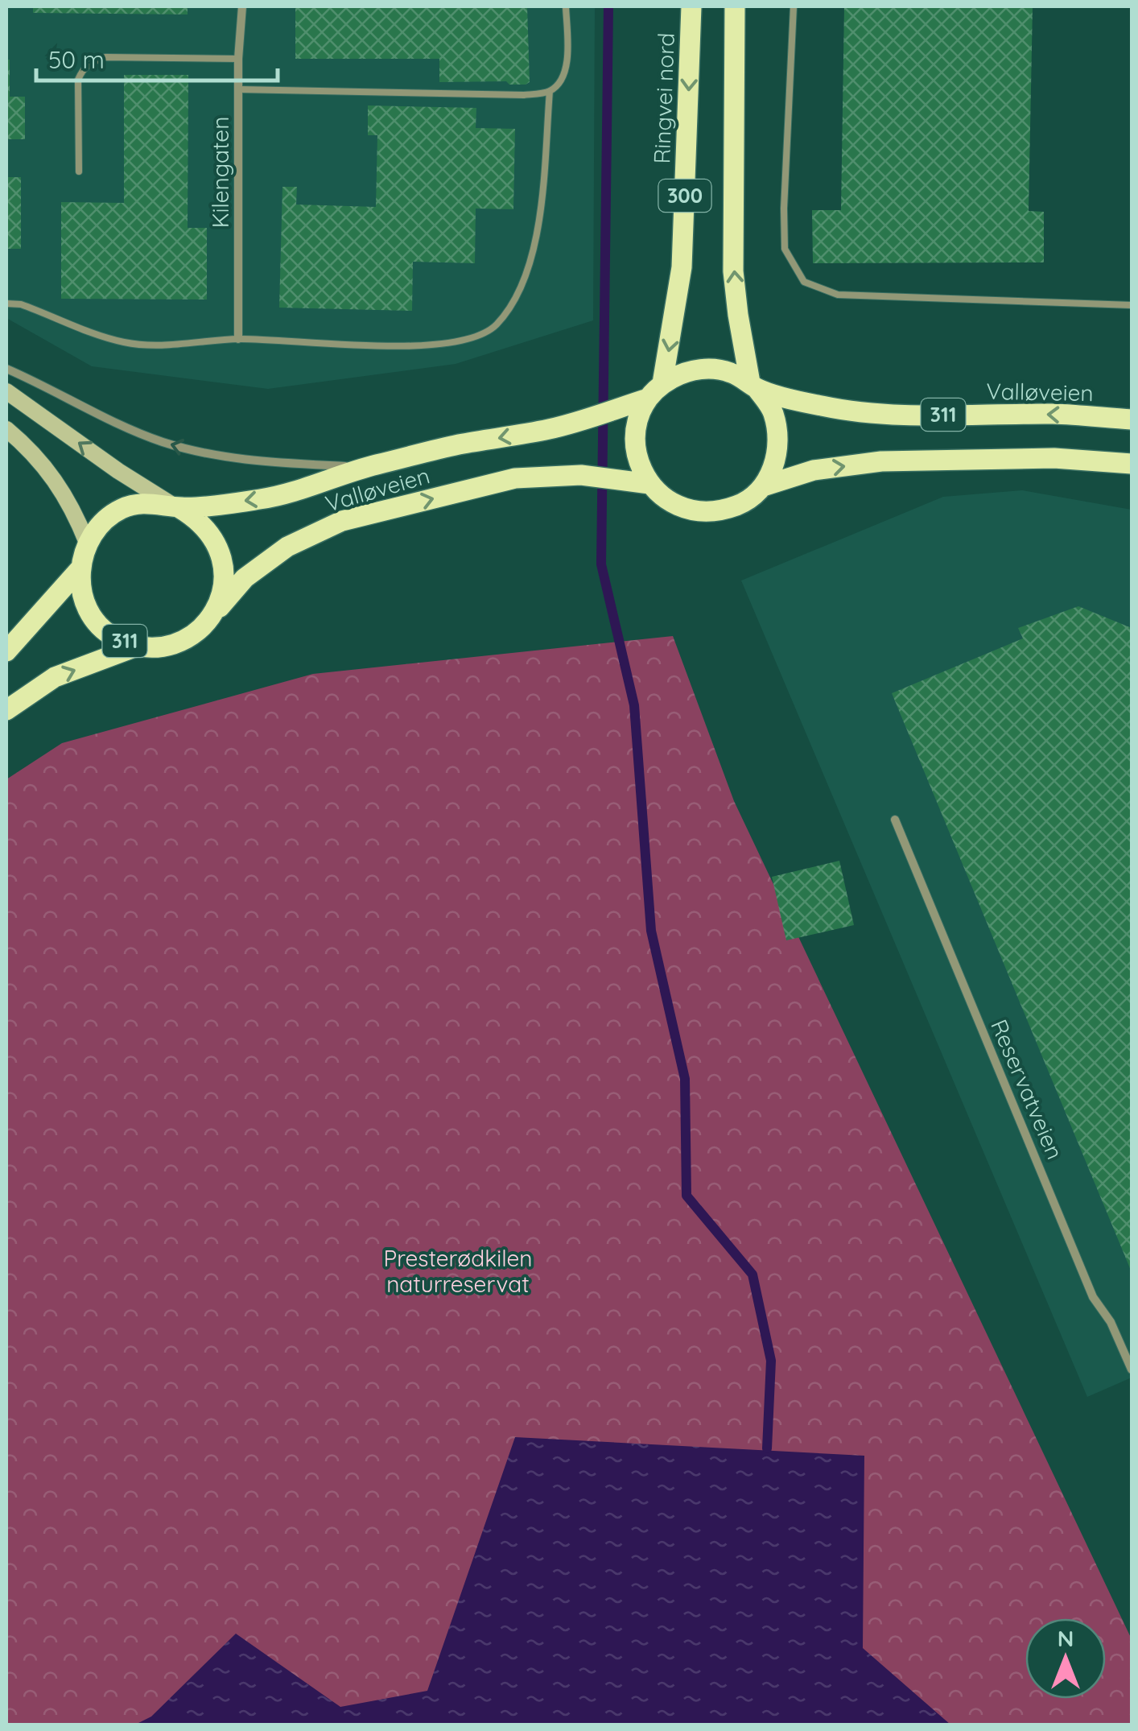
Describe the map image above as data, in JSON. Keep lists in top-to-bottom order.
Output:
{
  "streets": {
    "main road": [
      "Ringvei nord",
      "300",
      "Valløveien",
      "311"
    ],
    "street": ["Kilengaten", "Reservatveien"]
  },
  "crossings": [
    ["Ringvei nord", "300"],
    ["Ringvei nord", "Valløveien"],
    ["Ringvei nord", "311"],
    ["300", "Valløveien"],
    ["300", "311"],
    ["Valløveien", "311"]
  ],
  "parks": ["Presterødkilen naturreservat"],
  "scale_bar": "50 m",
  "north": "top"
}
